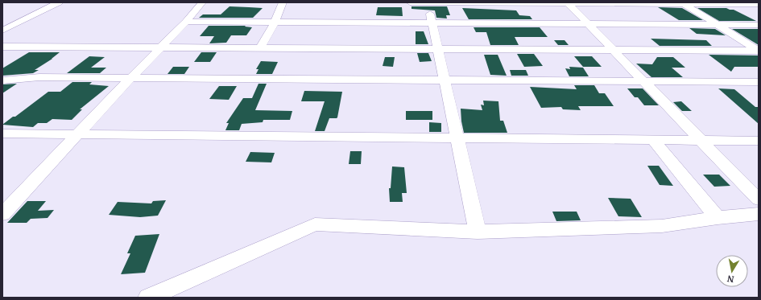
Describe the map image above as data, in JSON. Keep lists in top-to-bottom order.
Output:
{
  "north": "bottom"
}
